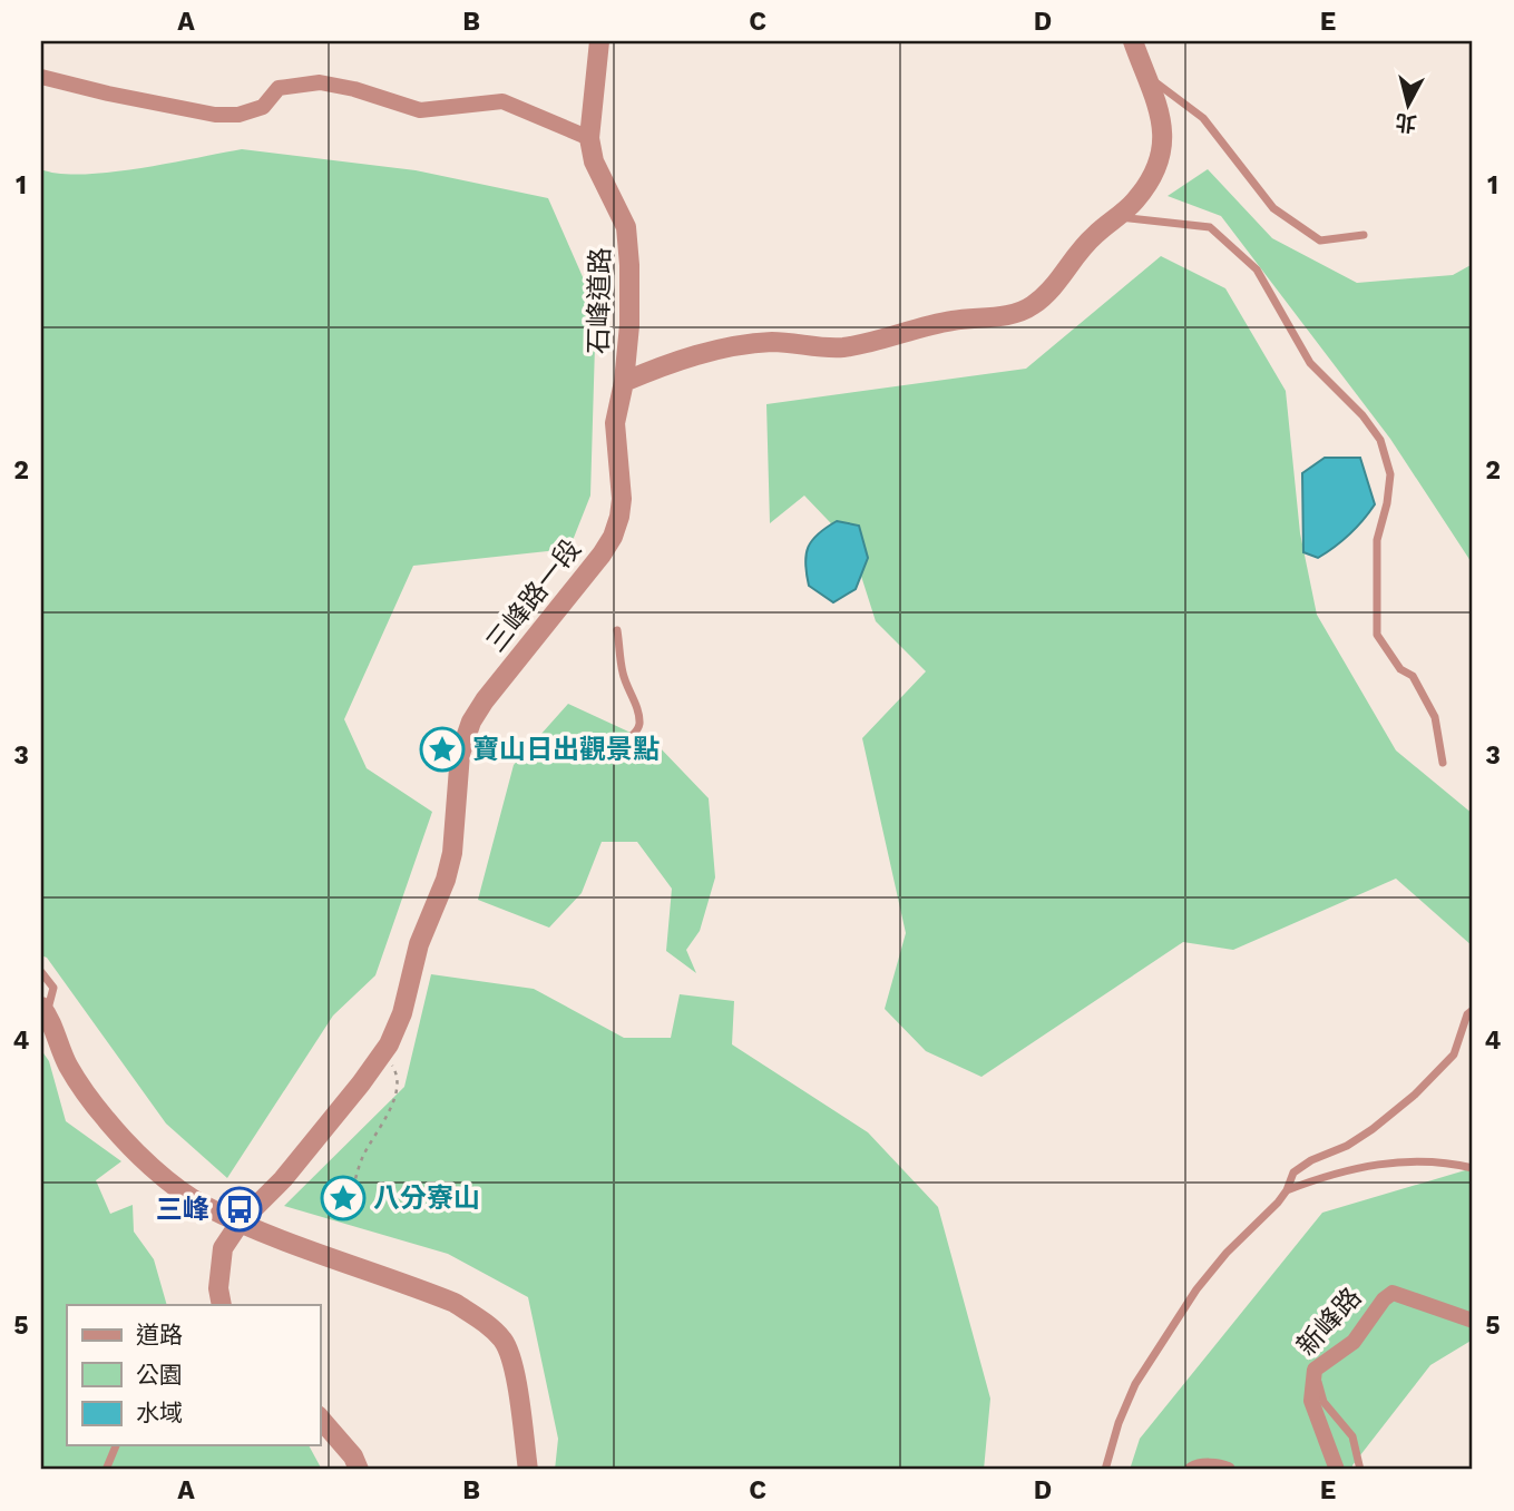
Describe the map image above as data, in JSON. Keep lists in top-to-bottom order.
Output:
{
  "streets": {
    "street": ["石峰道路", "三峰路一段", "新峰路"]
  },
  "crossings": [
    ["石峰道路", "三峰路一段"]
  ],
  "places": {
    "place": ["寶山日出觀景點", "八分寮山"],
    "bus stop": ["三峰"]
  },
  "legend": ["道路", "公園", "水域"],
  "north": "bottom",
  "grid": {
    "columns": [
      "A",
      "B",
      "C",
      "D",
      "E"
    ],
    "rows": [
      "1",
      "2",
      "3",
      "4",
      "5"
    ]
  }
}
